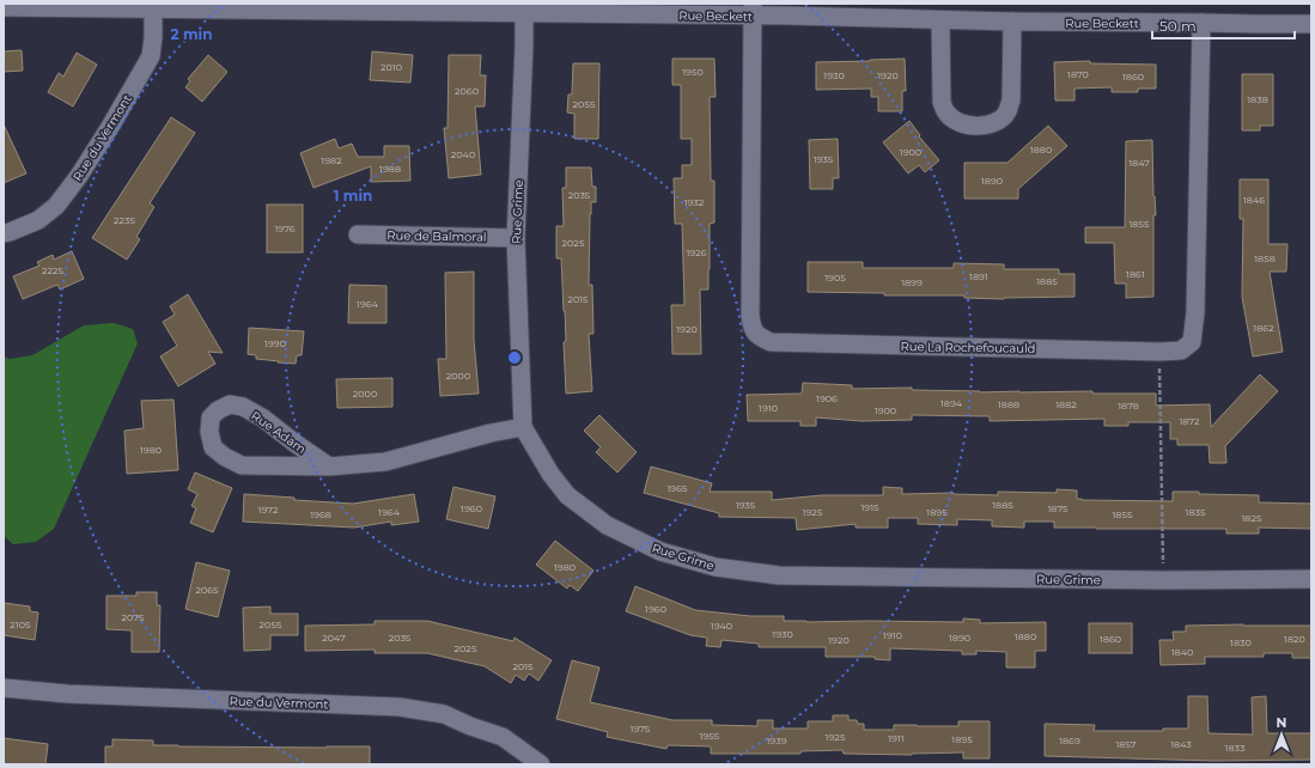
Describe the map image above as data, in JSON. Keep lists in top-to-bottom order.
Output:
{
  "streets": {
    "street": [
      "Rue Beckett",
      "Rue du Vermont",
      "Rue Grime",
      "Rue de Balmoral",
      "Rue La Rochefoucauld",
      "Rue Adam"
    ]
  },
  "crossings": [
    ["Rue Beckett", "Rue du Vermont"],
    ["Rue Beckett", "Rue Grime"],
    ["Rue Beckett", "Rue La Rochefoucauld"],
    ["Rue Grime", "Rue de Balmoral"],
    ["Rue Grime", "Rue Adam"]
  ],
  "house_numbers": [
    "2010",
    "1950",
    "1870",
    "1930",
    "1920",
    "1860",
    "2060",
    "1838",
    "2055",
    "1880",
    "1900",
    "2040",
    "1935",
    "1982",
    "1847",
    "1988",
    "1890",
    "2035",
    "1846",
    "1932",
    "2235",
    "1855",
    "1976",
    "2025",
    "1926",
    "1858",
    "2225",
    "1861",
    "1891",
    "1905",
    "1885",
    "1899",
    "2015",
    "1964",
    "1862",
    "1920",
    "1990",
    "2000",
    "2000",
    "1906",
    "1894",
    "1888",
    "1882",
    "1878",
    "1910",
    "1900",
    "1872",
    "1980",
    "1965",
    "1935",
    "1885",
    "1915",
    "1960",
    "1875",
    "1972",
    "1964",
    "1925",
    "1895",
    "1835",
    "1968",
    "1855",
    "1825",
    "1980",
    "2065",
    "1960",
    "2075",
    "2105",
    "2055",
    "1940",
    "1930",
    "1910",
    "1880",
    "2047",
    "2035",
    "1890",
    "1860",
    "1820",
    "1920",
    "1830",
    "2025",
    "1840",
    "2015",
    "1975",
    "1955",
    "1925",
    "1911",
    "1895",
    "1939",
    "1869",
    "1857",
    "1843",
    "1833"
  ],
  "scale_bar": "50 m",
  "north": "top",
  "rings": ["2 min", "1 min"]
}
